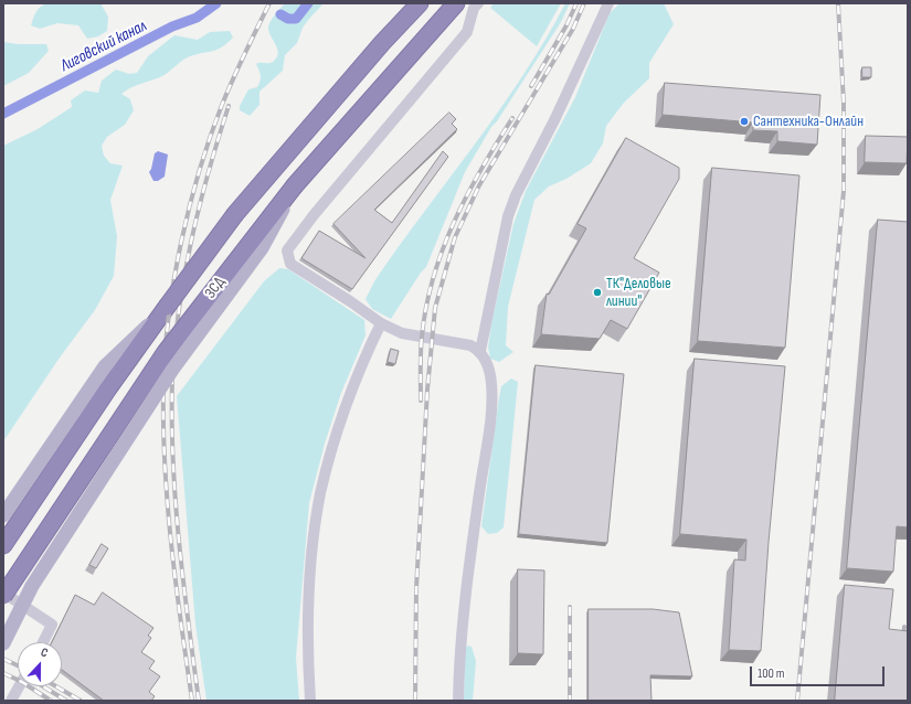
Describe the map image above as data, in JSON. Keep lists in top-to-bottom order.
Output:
{
  "streets": {
    "highway": ["ЗСД"]
  },
  "water": ["Лиговский канал"],
  "places": ["Сантехника-Онлайн", "ТК\"Деловые линии\""],
  "scale_bar": "100 m",
  "north": "top"
}
